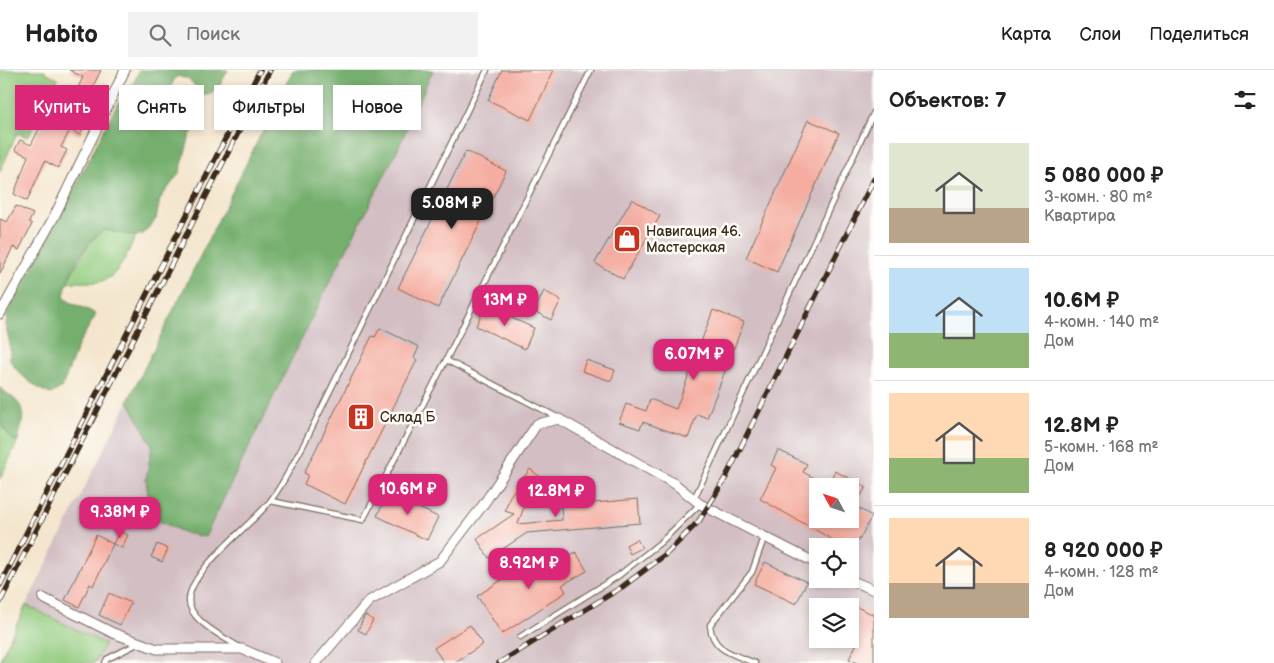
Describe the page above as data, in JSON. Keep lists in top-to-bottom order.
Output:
{
  "places": {
    "shop": ["Навигация 46. Мастерская"],
    "building": ["Склад Б"]
  },
  "north": "top left",
  "page": {
    "header": "Habito",
    "search": "Поиск",
    "nav": ["Карта", "Слои", "Поделиться"],
    "heading": "Объектов: 7",
    "chip": [
      "Купить",
      "Снять",
      "Фильтры",
      "Новое"
    ],
    "list": [
      {
        "name": "5 080 000 ₽",
        "note": "3-комн. · 80 m² · Квартира"
      },
      {
        "name": "10.6M ₽",
        "note": "4-комн. · 140 m² · Дом"
      },
      {
        "name": "12.8M ₽",
        "note": "5-комн. · 168 m² · Дом"
      },
      {
        "name": "8 920 000 ₽",
        "note": "4-комн. · 128 m² · Дом"
      }
    ],
    "price": [
      "5.08M ₽",
      "13M ₽",
      "6.07M ₽",
      "10.6M ₽",
      "12.8M ₽",
      "9.38M ₽",
      "8.92M ₽"
    ]
  }
}
